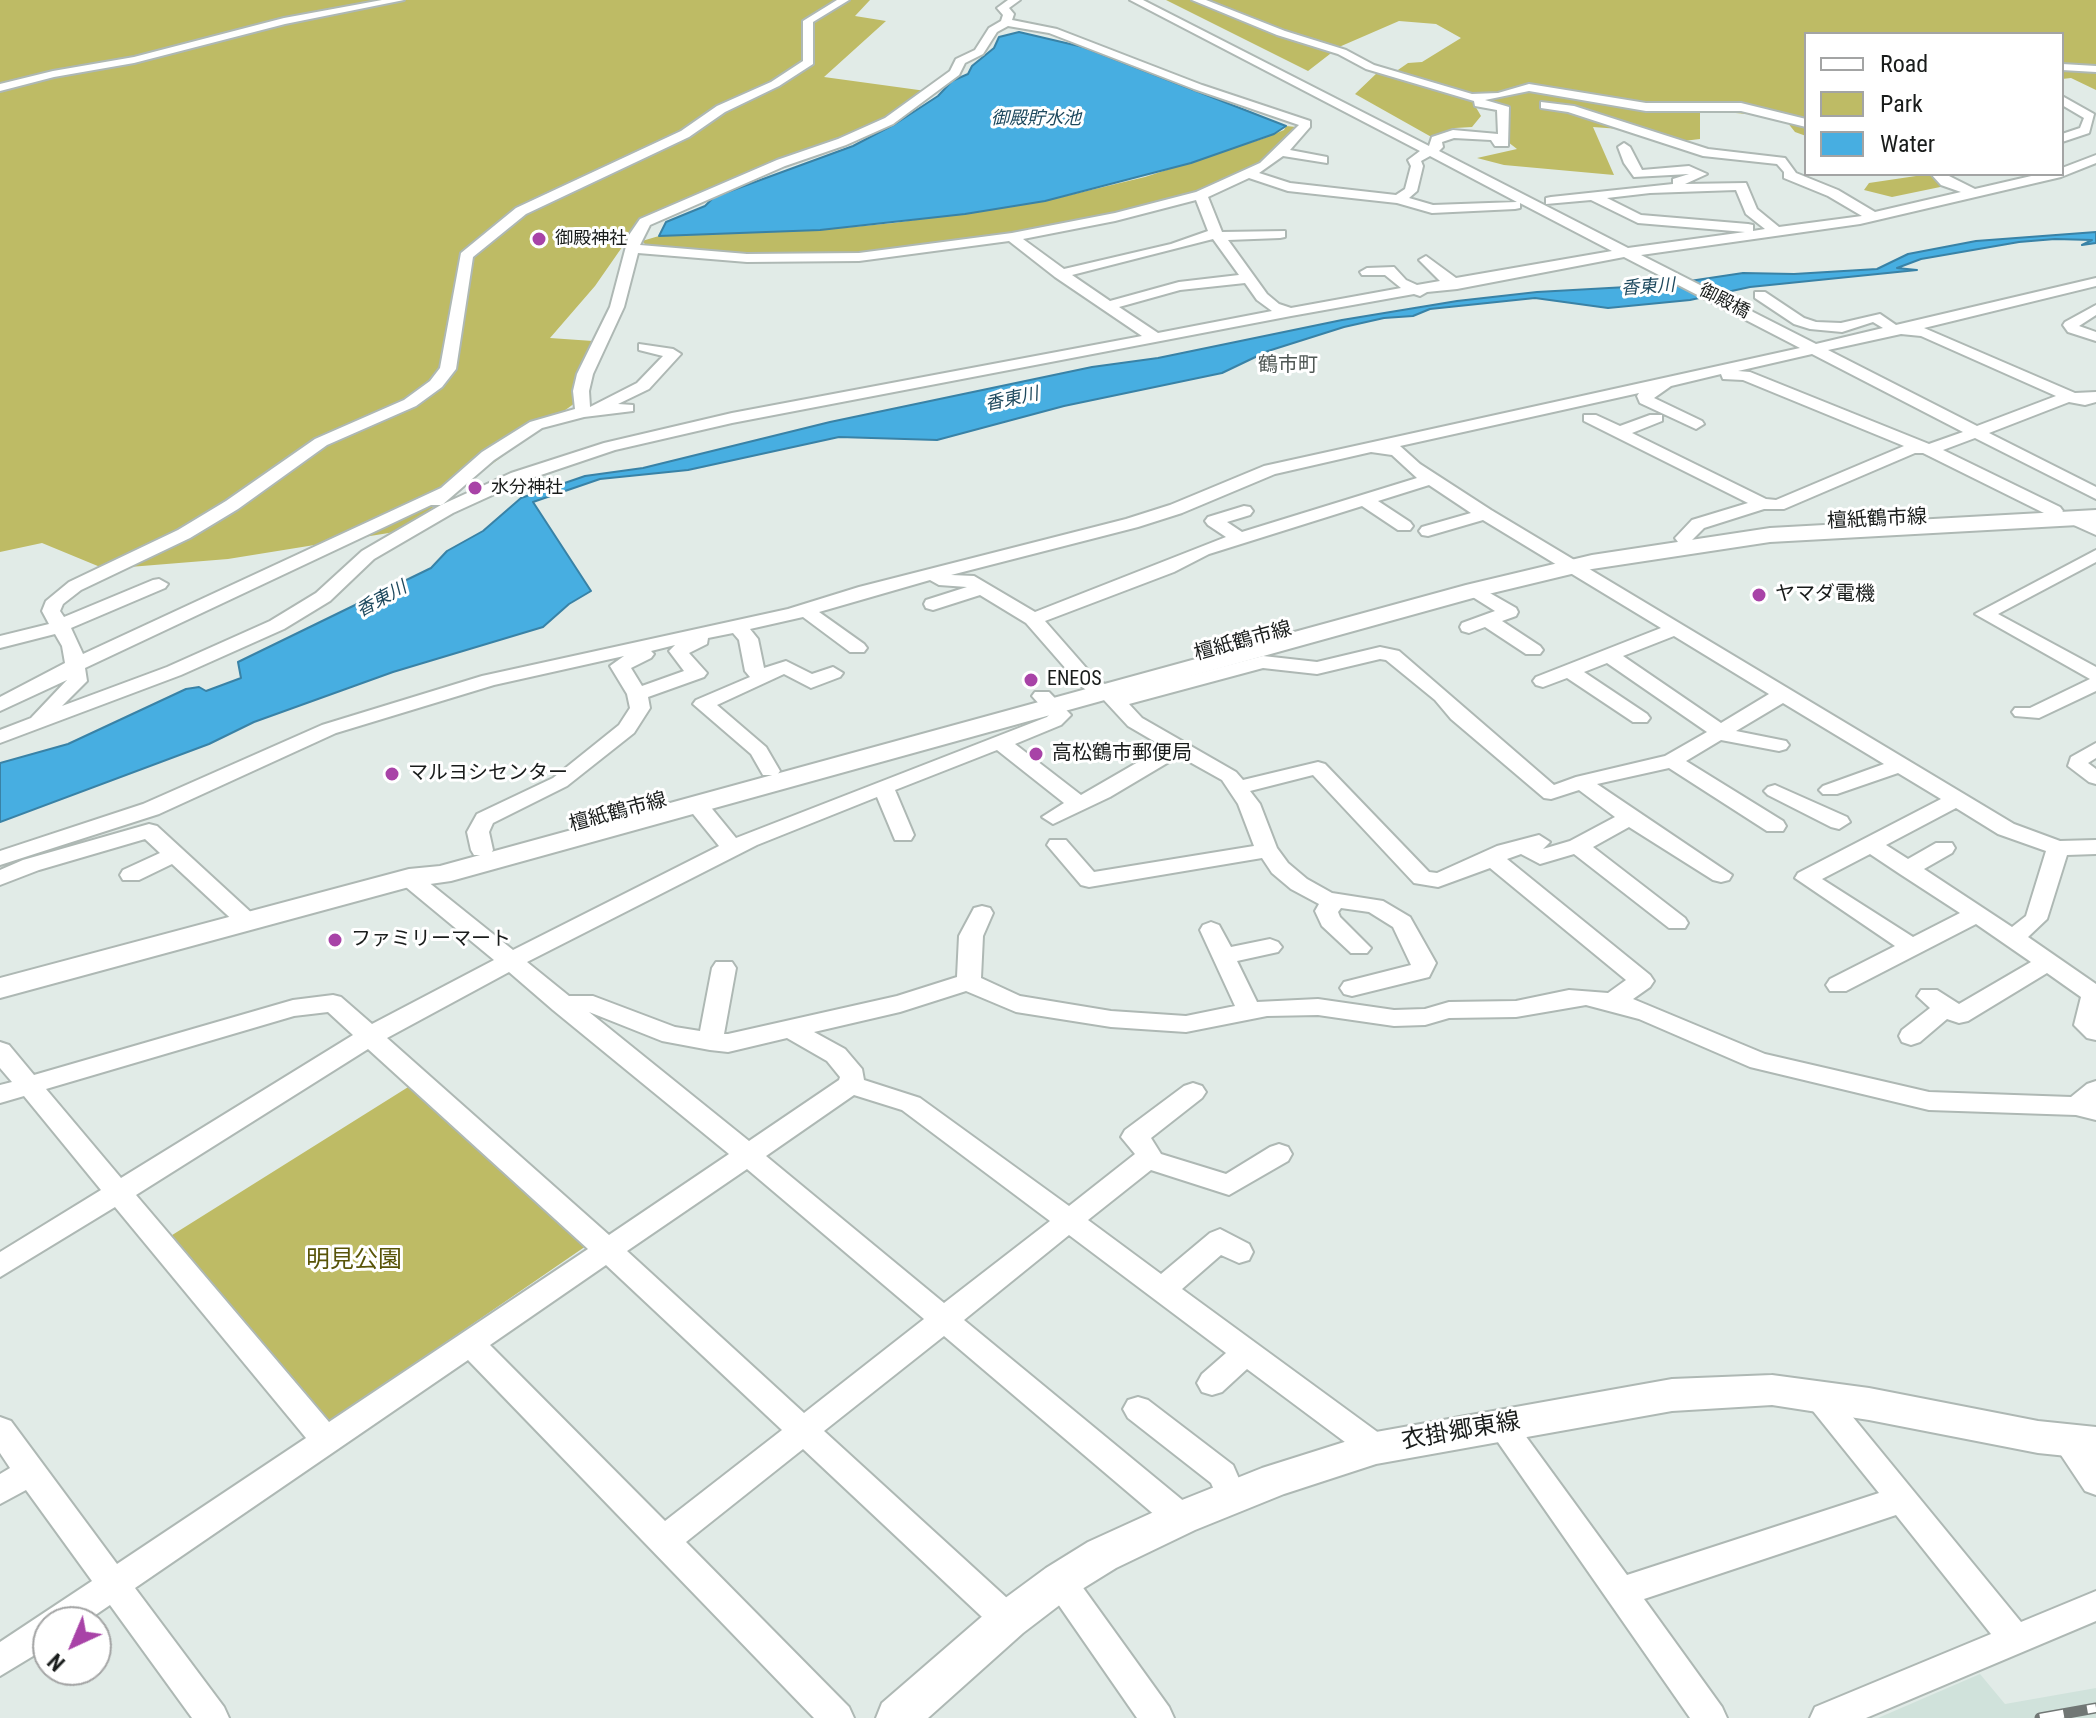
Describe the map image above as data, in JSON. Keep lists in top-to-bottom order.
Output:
{
  "streets": {
    "main road": ["檀紙鶴市線", "衣掛郷東線"],
    "street": ["御殿橋"]
  },
  "districts": ["鶴市町"],
  "water": ["御殿貯水池", "香東川"],
  "parks": ["明見公園"],
  "places": [
    "御殿神社",
    "水分神社",
    "ヤマダ電機",
    "ENEOS",
    "高松鶴市郵便局",
    "マルヨシセンター",
    "ファミリーマート"
  ],
  "legend": ["Road", "Park", "Water"],
  "north": "bottom left"
}
